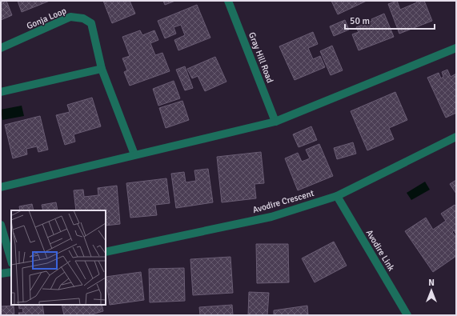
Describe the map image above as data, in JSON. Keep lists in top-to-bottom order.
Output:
{
  "streets": {
    "street": [
      "Gonja Loop",
      "Gray Hill Road",
      "Avodire Crescent",
      "Avodire Link"
    ]
  },
  "crossings": [
    ["Avodire Crescent", "Avodire Link"]
  ],
  "scale_bar": "50 m",
  "north": "top"
}
